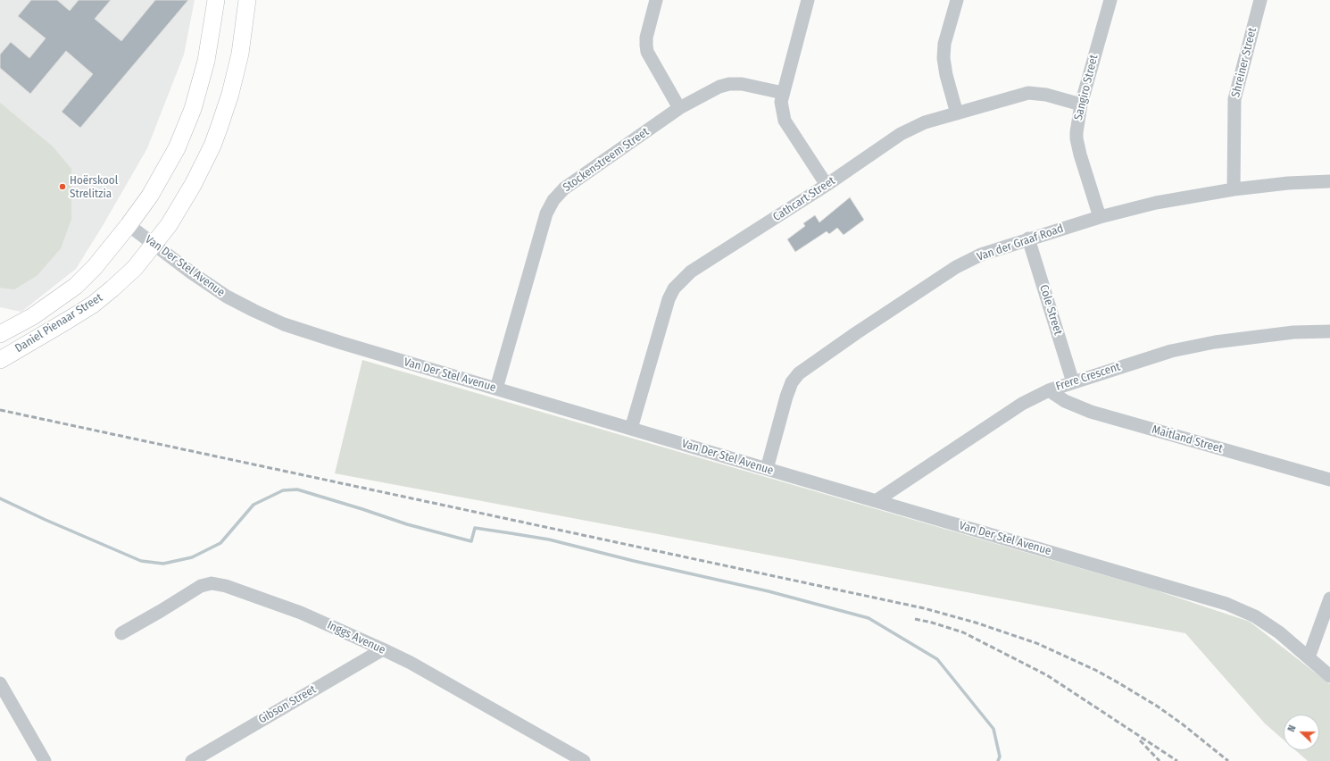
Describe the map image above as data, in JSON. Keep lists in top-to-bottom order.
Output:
{
  "streets": {
    "main road": ["Daniel Pienaar Street"],
    "street": [
      "Shreiner Street",
      "Sangiro Street",
      "Stockenstreem Street",
      "Cathcart Street",
      "Van der Graaf Road",
      "Van Der Stel Avenue",
      "Cole Street",
      "Frere Crescent",
      "Maitland Street",
      "Inggs Avenue",
      "Gibson Street"
    ]
  },
  "crossings": [
    ["Shreiner Street", "Van der Graaf Road"],
    ["Sangiro Street", "Cathcart Street"],
    ["Sangiro Street", "Van der Graaf Road"],
    ["Stockenstreem Street", "Van Der Stel Avenue"],
    ["Cathcart Street", "Van Der Stel Avenue"],
    ["Van der Graaf Road", "Van Der Stel Avenue"],
    ["Van der Graaf Road", "Cole Street"],
    ["Van Der Stel Avenue", "Daniel Pienaar Street"],
    ["Van Der Stel Avenue", "Frere Crescent"],
    ["Cole Street", "Frere Crescent"],
    ["Frere Crescent", "Maitland Street"],
    ["Inggs Avenue", "Gibson Street"]
  ],
  "places": ["Hoërskool Strelitzia"],
  "north": "left"
}
